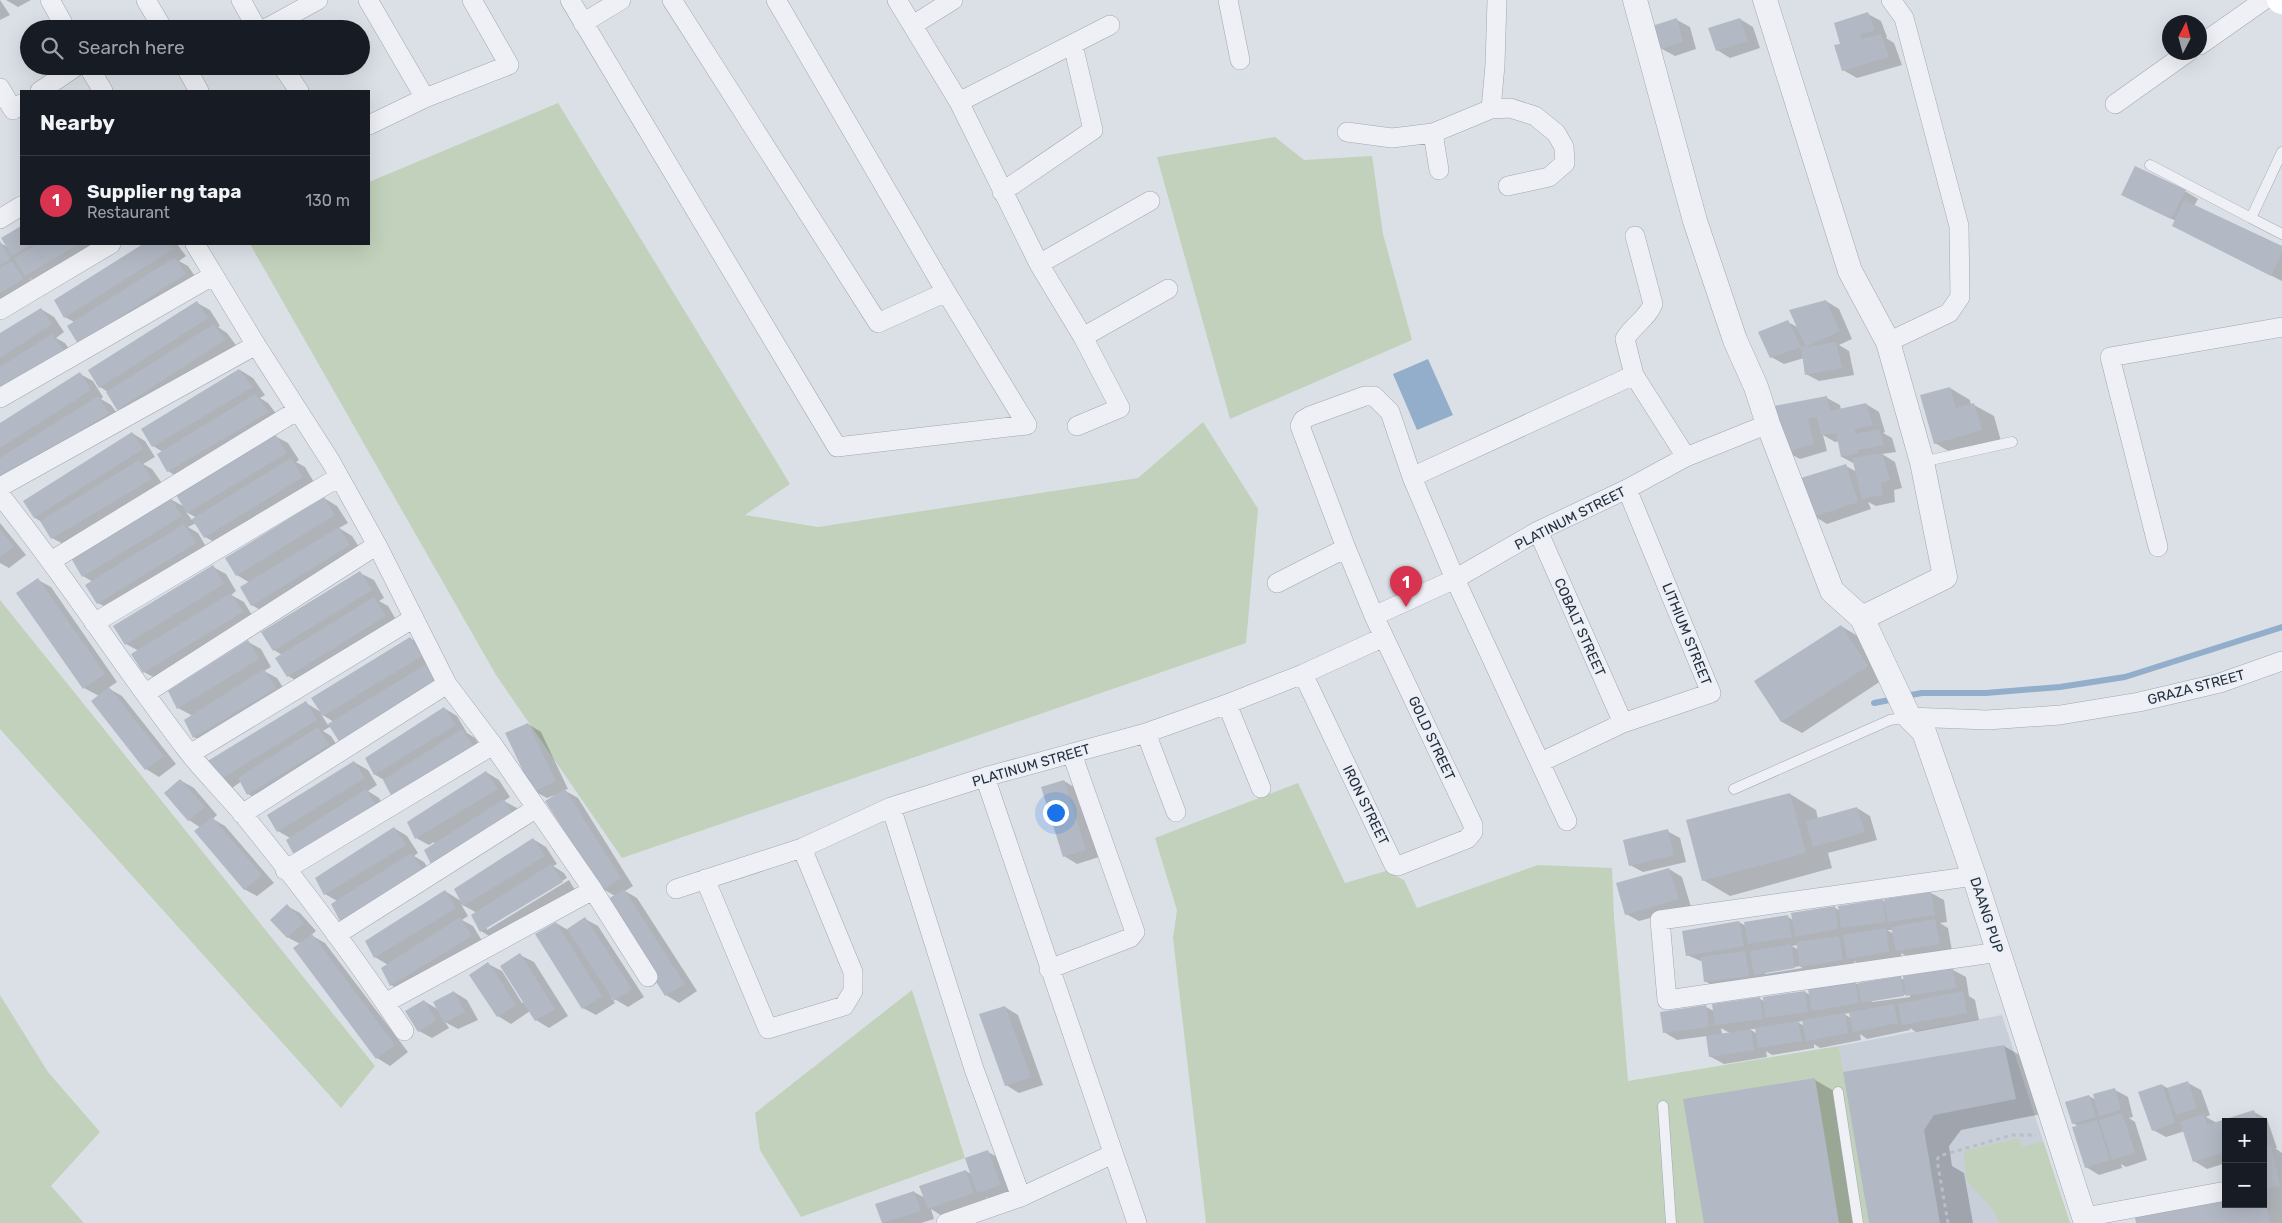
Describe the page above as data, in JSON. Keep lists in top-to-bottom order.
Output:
{
  "streets": {
    "street": [
      "PLATINUM STREET",
      "COBALT STREET",
      "LITHIUM STREET",
      "GRAZA STREET",
      "GOLD STREET",
      "IRON STREET",
      "DAANG PUP"
    ]
  },
  "crossings": [
    ["PLATINUM STREET", "COBALT STREET"],
    ["PLATINUM STREET", "LITHIUM STREET"],
    ["PLATINUM STREET", "GOLD STREET"],
    ["PLATINUM STREET", "IRON STREET"],
    ["COBALT STREET", "LITHIUM STREET"],
    ["GRAZA STREET", "DAANG PUP"],
    ["GOLD STREET", "IRON STREET"]
  ],
  "north": "top",
  "page": {
    "search": "Search here",
    "heading": "Nearby",
    "list": [
      {
        "mark": "1",
        "name": "Supplier ng tapa",
        "note": "Restaurant",
        "value": "130 m"
      }
    ],
    "pins": "1",
    "map_buttons": ["+", "−"]
  }
}
